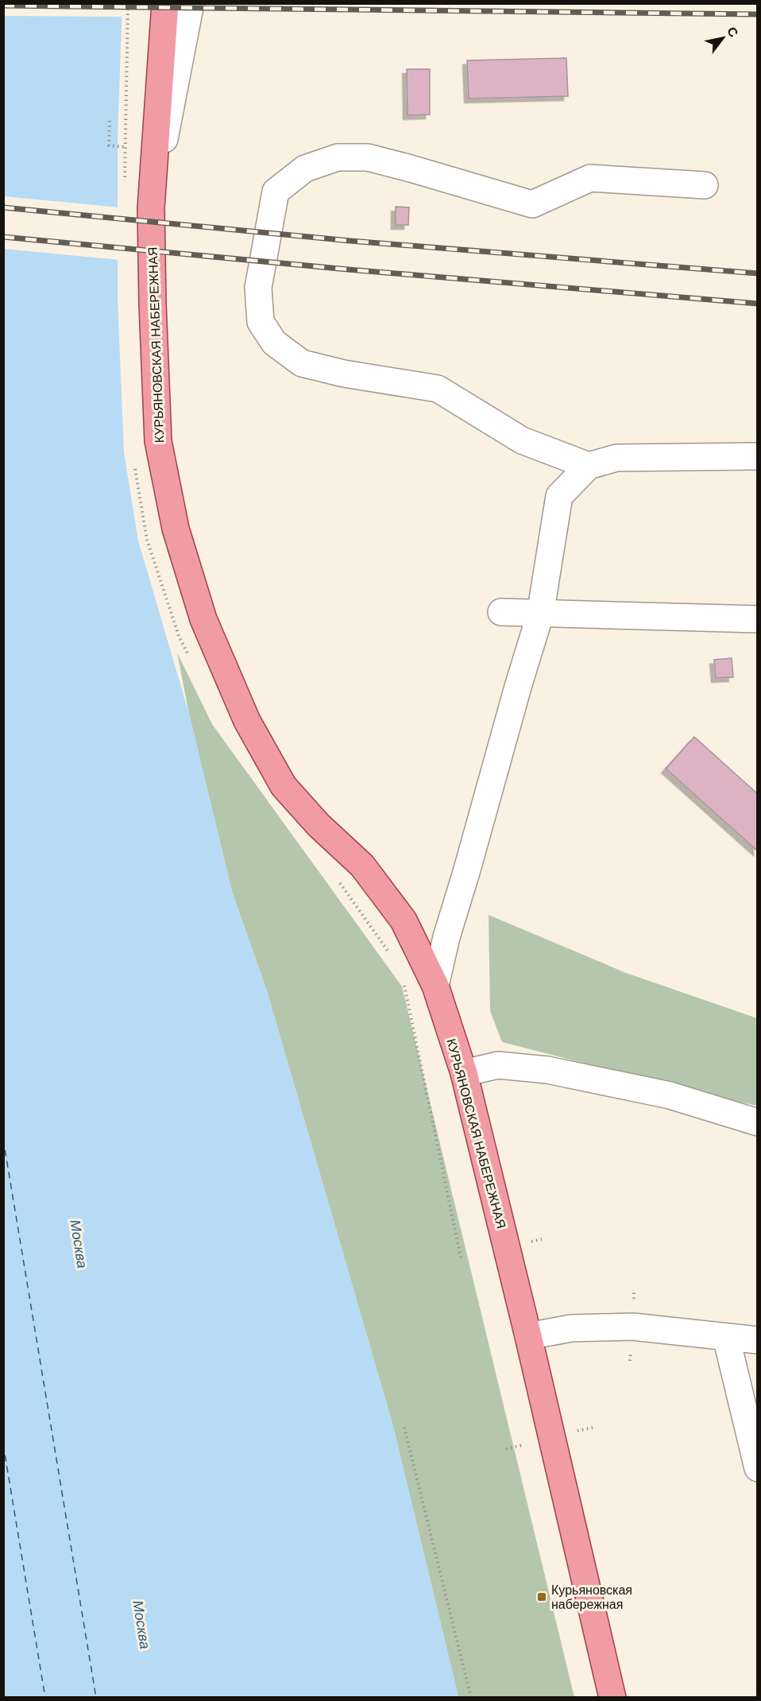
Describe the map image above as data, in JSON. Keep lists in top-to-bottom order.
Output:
{
  "streets": {
    "main road": ["КУРЬЯНОВСКАЯ НАБЕРЕЖНАЯ"]
  },
  "water": ["Москва"],
  "places": {
    "transit": ["Курьяновская набережная"]
  },
  "north": "top right"
}
